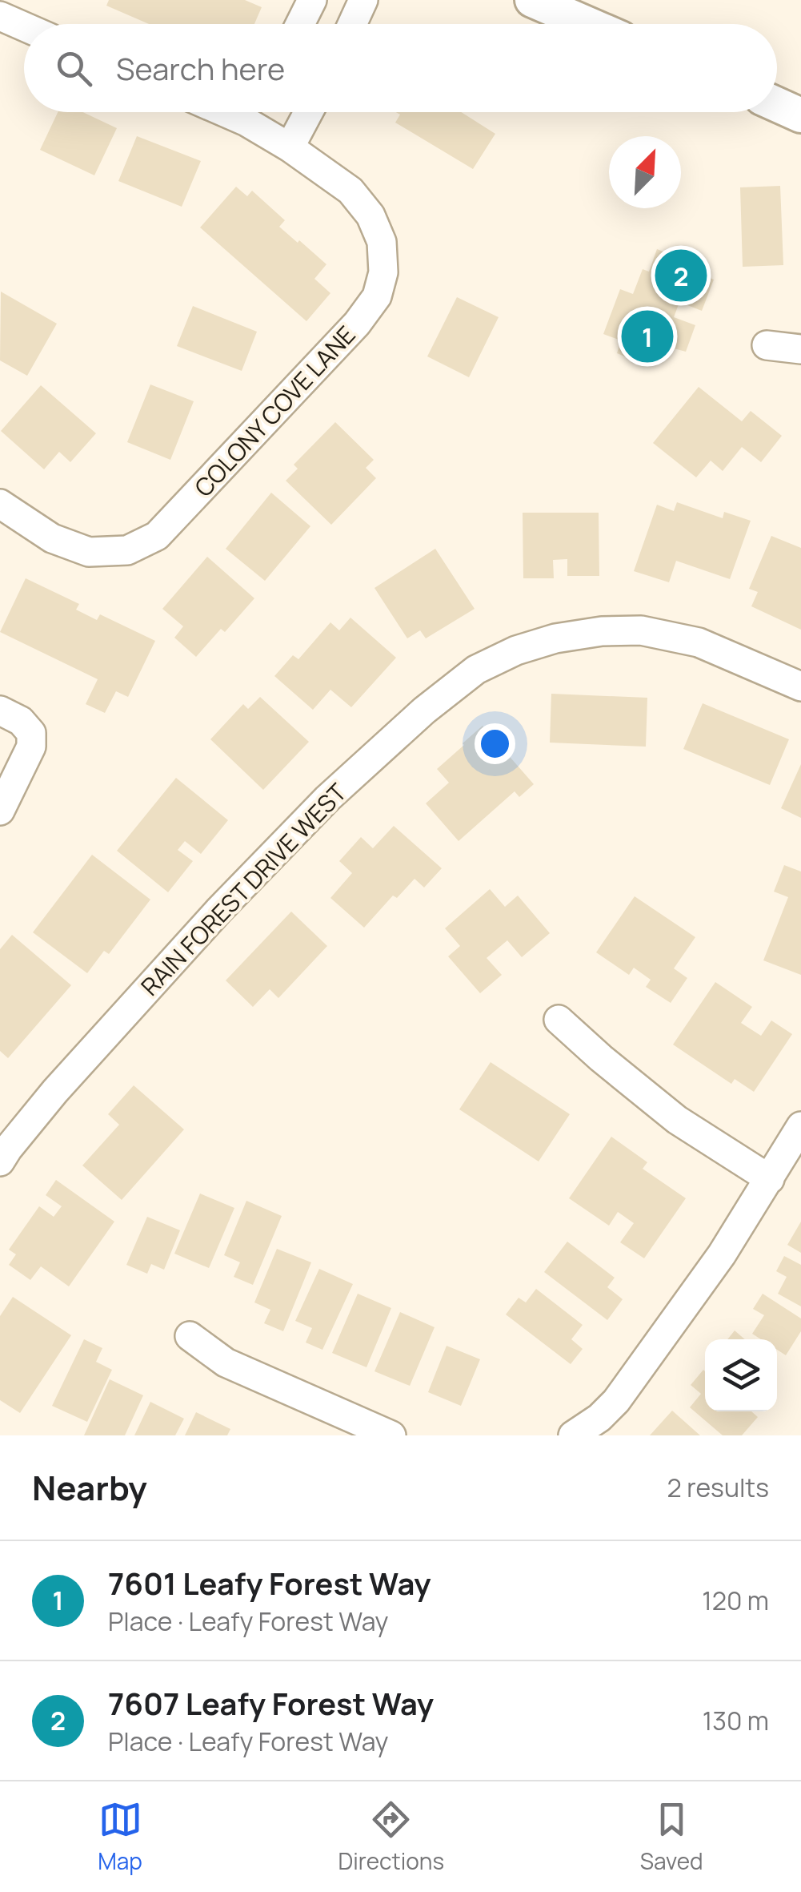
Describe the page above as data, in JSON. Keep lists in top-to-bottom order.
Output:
{
  "streets": {
    "street": ["COLONY COVE LANE", "RAIN FOREST DRIVE WEST"]
  },
  "north": "top right",
  "page": {
    "search": "Search here",
    "pins": ["2", "1"],
    "heading": ["Nearby", "2 results"],
    "list": [
      {
        "mark": "1",
        "name": "7601 Leafy Forest Way",
        "note": "Place · Leafy Forest Way",
        "value": "120 m"
      },
      {
        "mark": "2",
        "name": "7607 Leafy Forest Way",
        "note": "Place · Leafy Forest Way",
        "value": "130 m"
      }
    ],
    "nav": ["Map", "Directions", "Saved"]
  }
}
